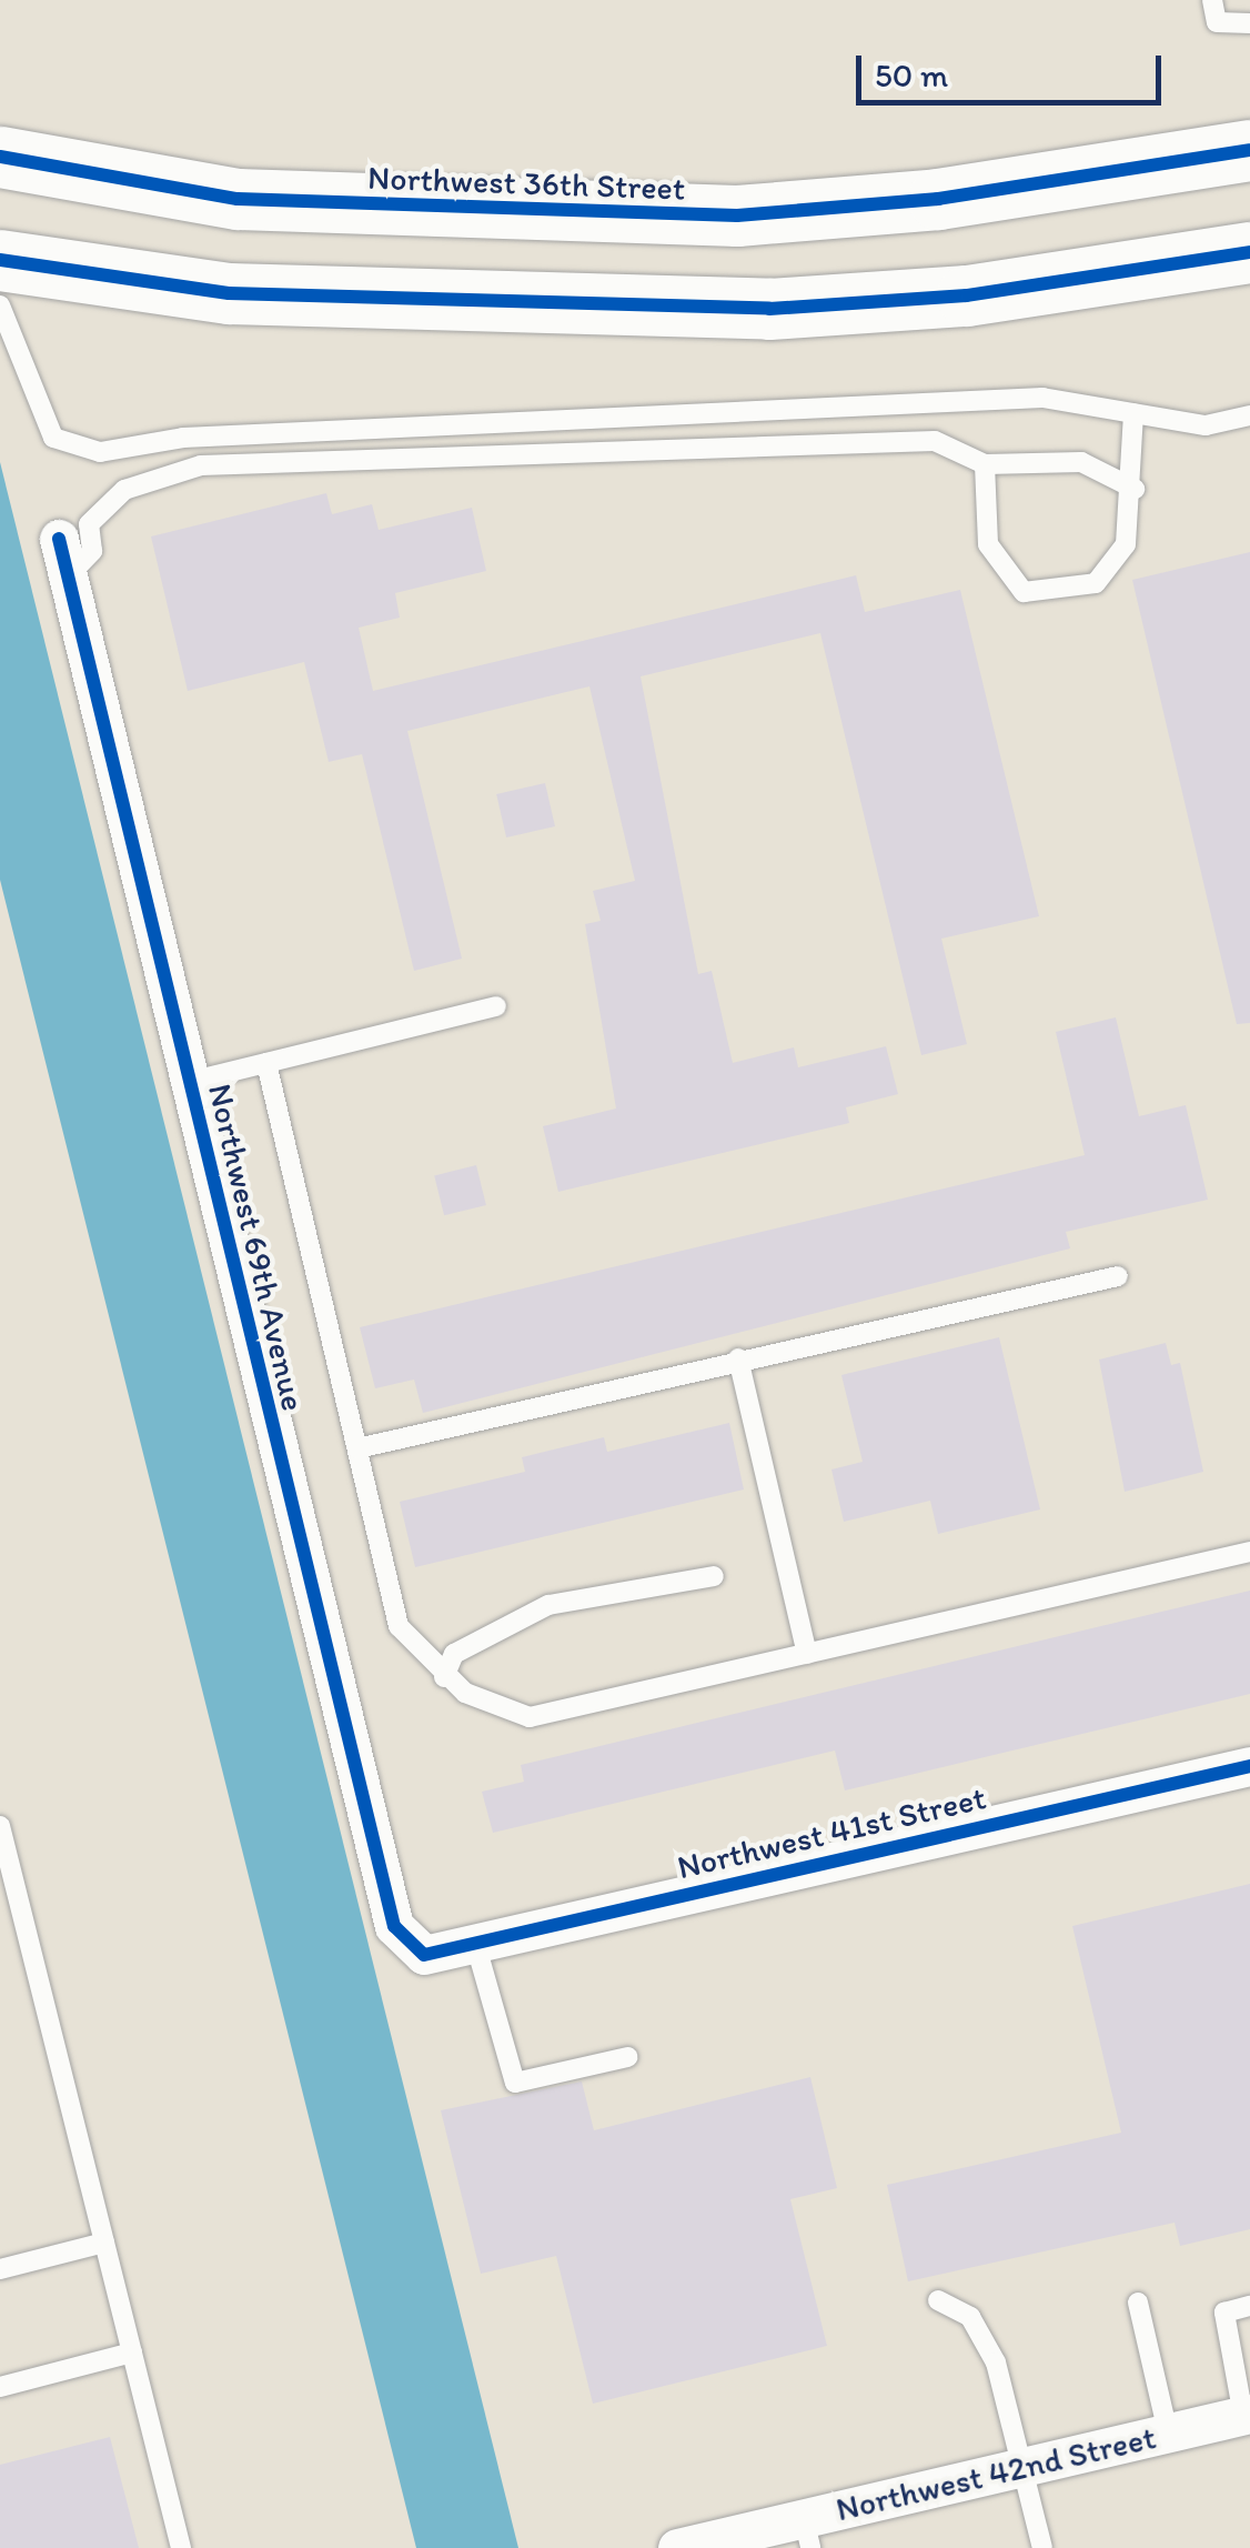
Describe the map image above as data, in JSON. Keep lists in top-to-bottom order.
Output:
{
  "streets": {
    "main road": ["Northwest 36th Street"],
    "street": ["Northwest 69th Avenue", "Northwest 41st Street", "Northwest 42nd Street"]
  },
  "crossings": [
    ["Northwest 69th Avenue", "Northwest 41st Street"]
  ],
  "scale_bar": "50 m"
}
